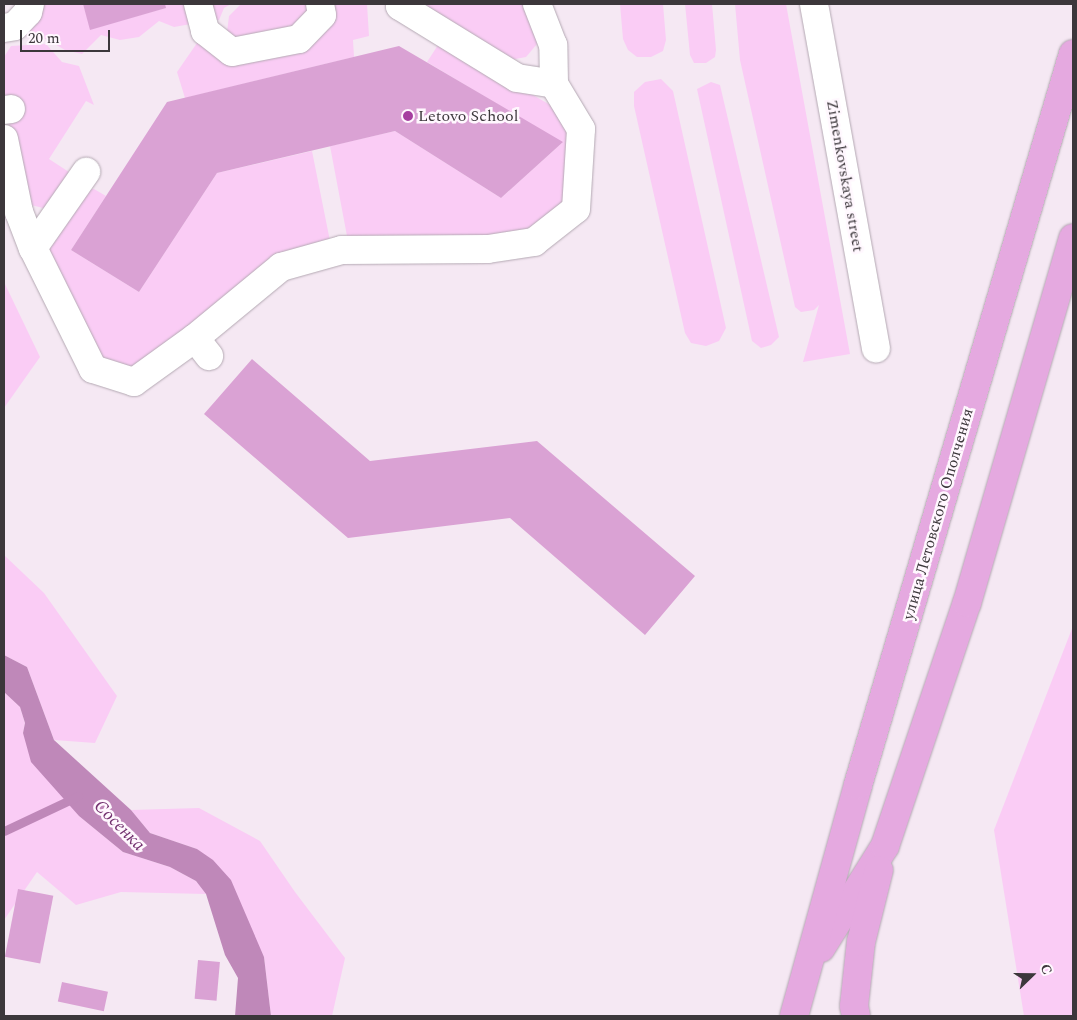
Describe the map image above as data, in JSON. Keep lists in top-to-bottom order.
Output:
{
  "streets": {
    "main road": ["улица Летовского Ополчения"],
    "street": ["Zimenkovskaya street"]
  },
  "water": ["Сосенка"],
  "places": ["Letovo School"],
  "scale_bar": "20 m",
  "north": "right"
}
